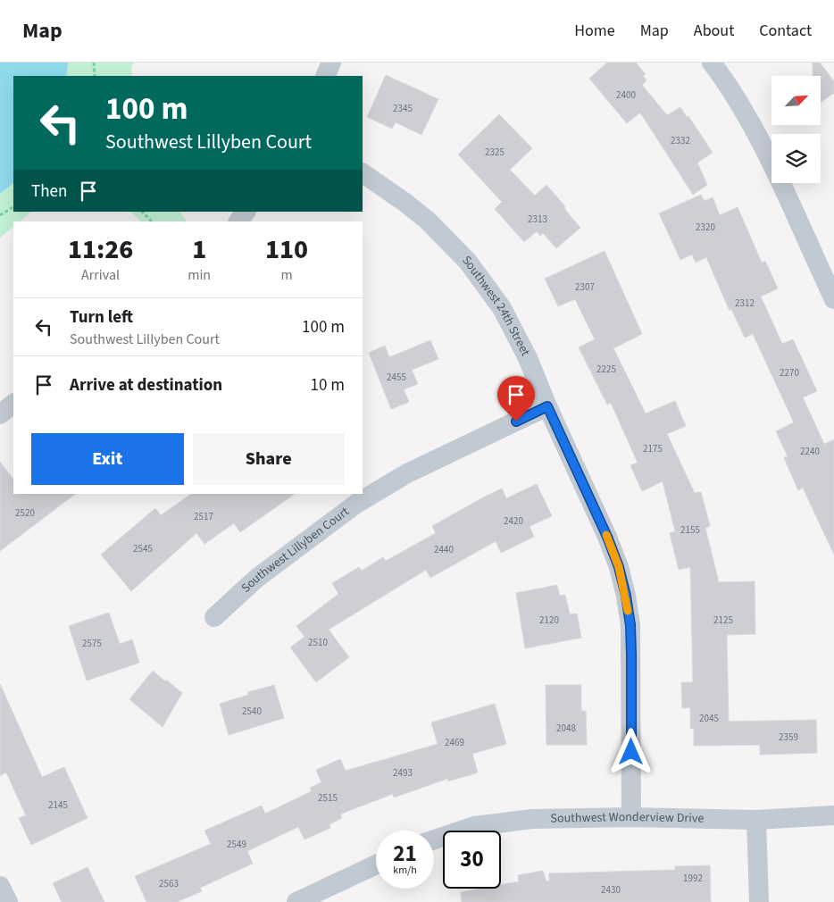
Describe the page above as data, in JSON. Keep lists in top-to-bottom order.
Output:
{
  "streets": {
    "street": ["Southwest 24th Street", "Southwest Lillyben Court", "Southwest Wonderview Drive"]
  },
  "crossings": [
    ["Southwest 24th Street", "Southwest Lillyben Court"],
    ["Southwest 24th Street", "Southwest Wonderview Drive"]
  ],
  "house_numbers": [
    "2400",
    "2345",
    "2332",
    "2325",
    "2313",
    "2320",
    "2307",
    "2312",
    "2225",
    "2270",
    "2455",
    "2175",
    "2240",
    "2520",
    "2517",
    "2420",
    "2155",
    "2545",
    "2440",
    "2120",
    "2125",
    "2510",
    "2575",
    "2540",
    "2045",
    "2048",
    "2359",
    "2469",
    "2493",
    "2515",
    "2145",
    "2549",
    "1992",
    "2563",
    "2430"
  ],
  "north": "top right",
  "page": {
    "header": "Map",
    "nav": [
      "Home",
      "Map",
      "About",
      "Contact"
    ],
    "turn": ["100 m", "Southwest Lillyben Court"],
    "then": "Then",
    "eta": [
      "11:26",
      "Arrival",
      "1",
      "min",
      "110",
      "m"
    ],
    "list": [
      {
        "name": "Turn left",
        "note": "Southwest Lillyben Court",
        "value": "100 m"
      },
      {
        "name": "Arrive at destination",
        "value": "10 m"
      }
    ],
    "buttons": ["Exit", "Share"],
    "speed": "21 km/h",
    "limit": "30"
  }
}
